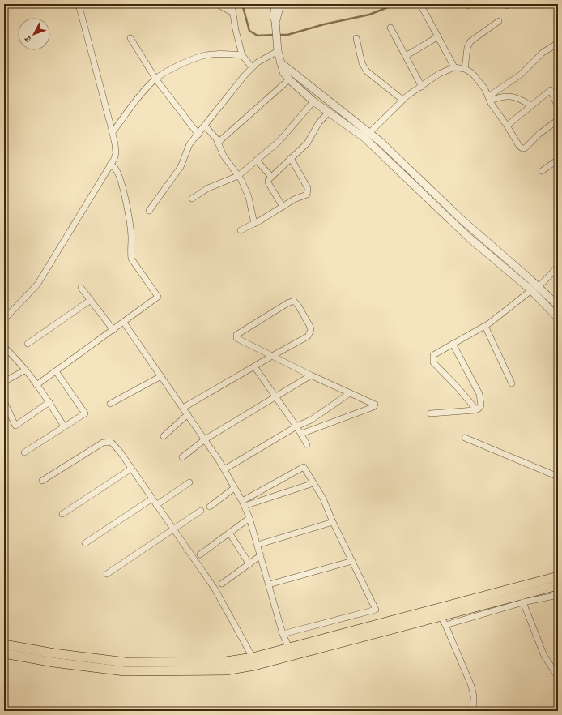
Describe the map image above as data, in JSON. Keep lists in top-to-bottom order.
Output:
{
  "north": "bottom left"
}
